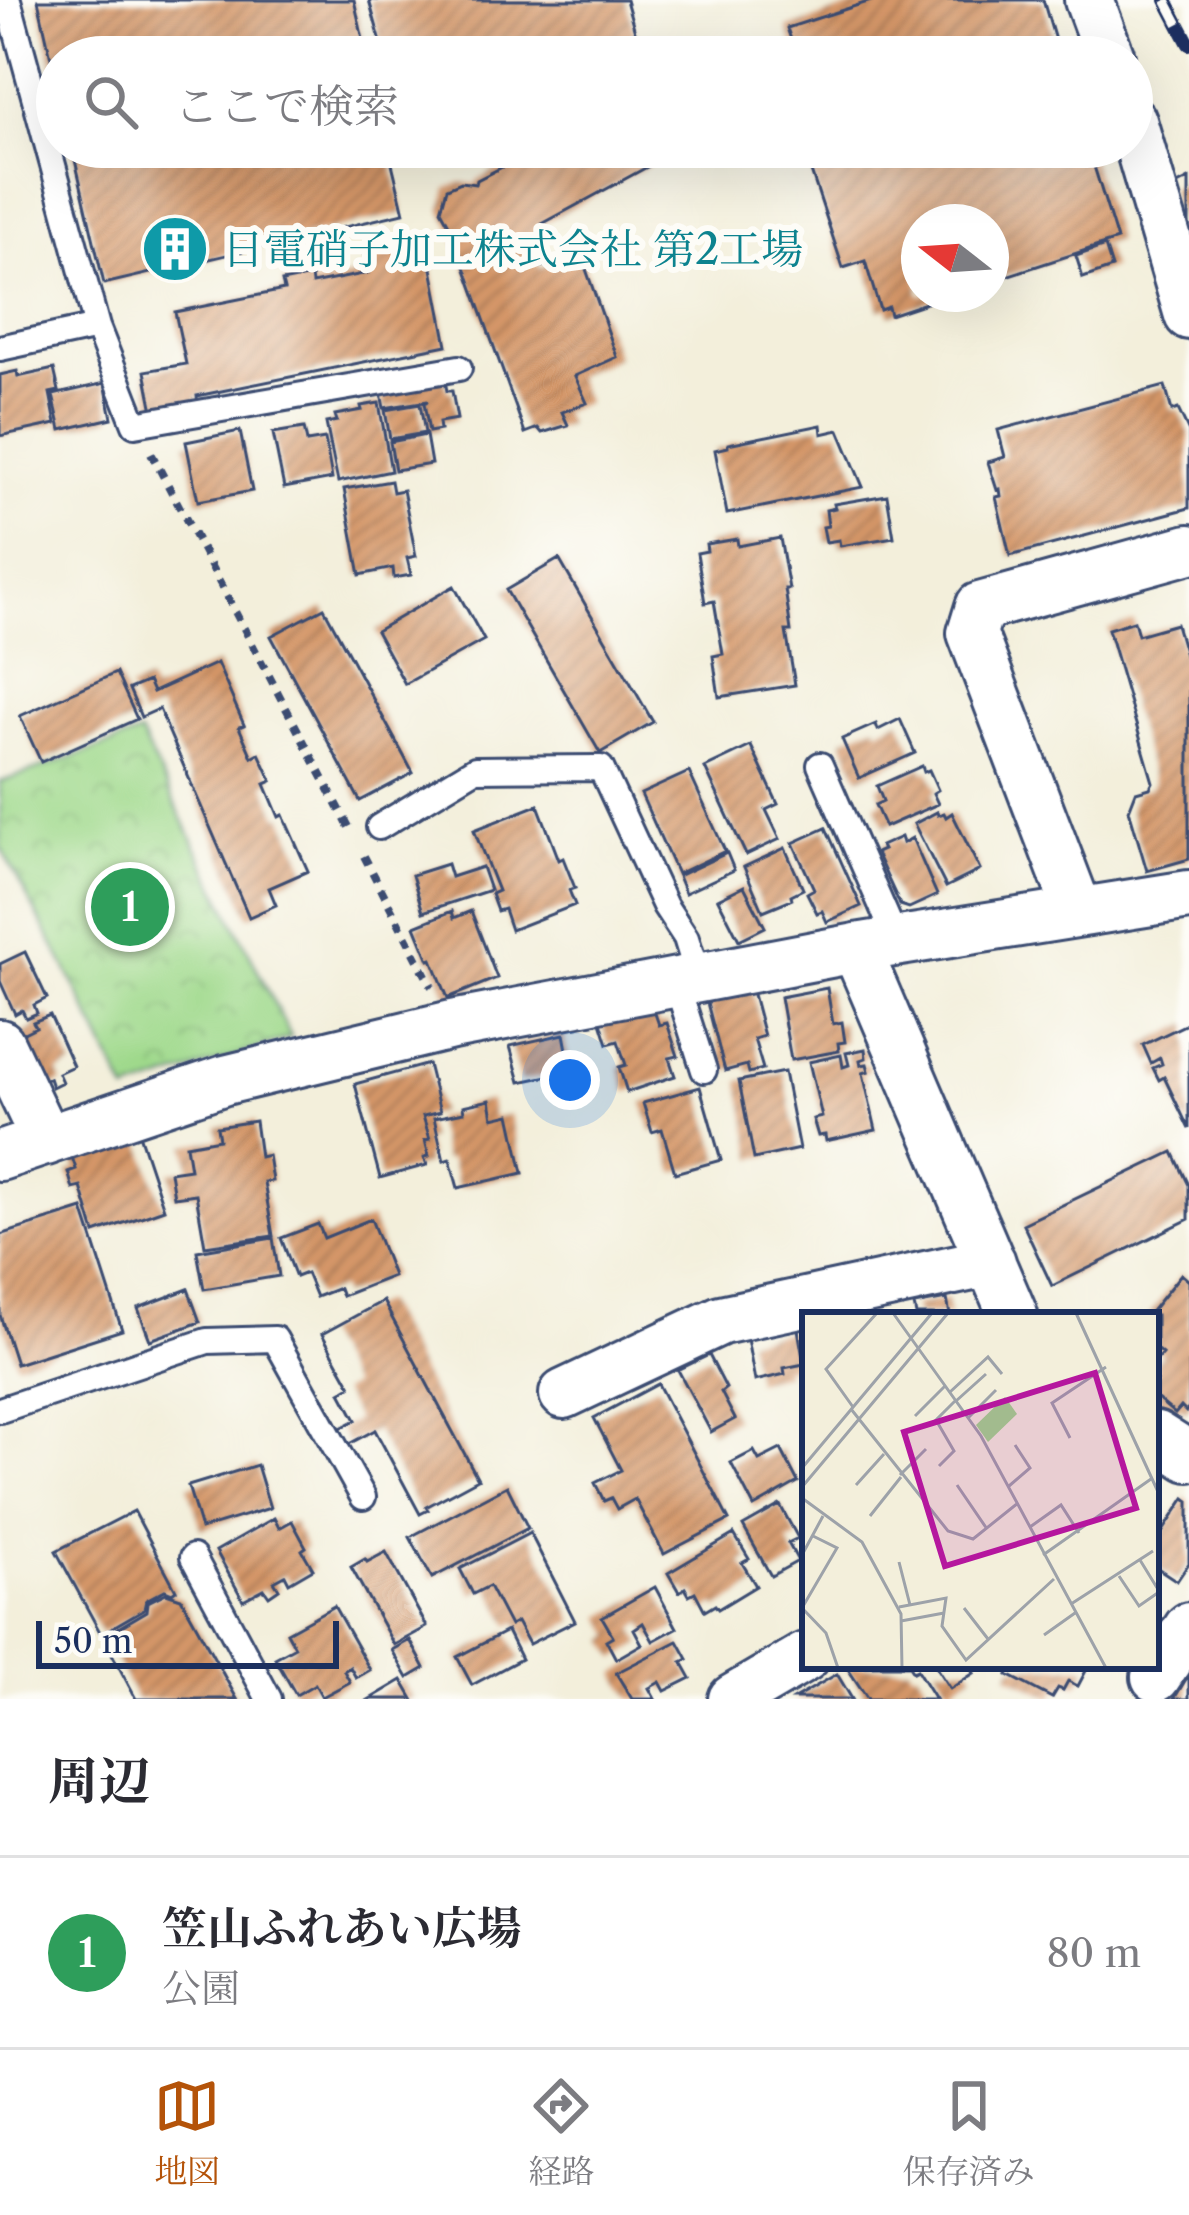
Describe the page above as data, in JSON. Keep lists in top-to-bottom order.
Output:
{
  "places": {
    "building": ["日電硝子加工株式会社 第2工場"]
  },
  "scale_bar": "50 m",
  "north": "left",
  "page": {
    "search": "ここで検索",
    "pins": "1",
    "scale": "50 m",
    "heading": "周辺",
    "list": [
      {
        "mark": "1",
        "name": "笠山ふれあい広場",
        "note": "公園",
        "value": "80 m"
      }
    ],
    "nav": ["地図", "経路", "保存済み"]
  }
}
